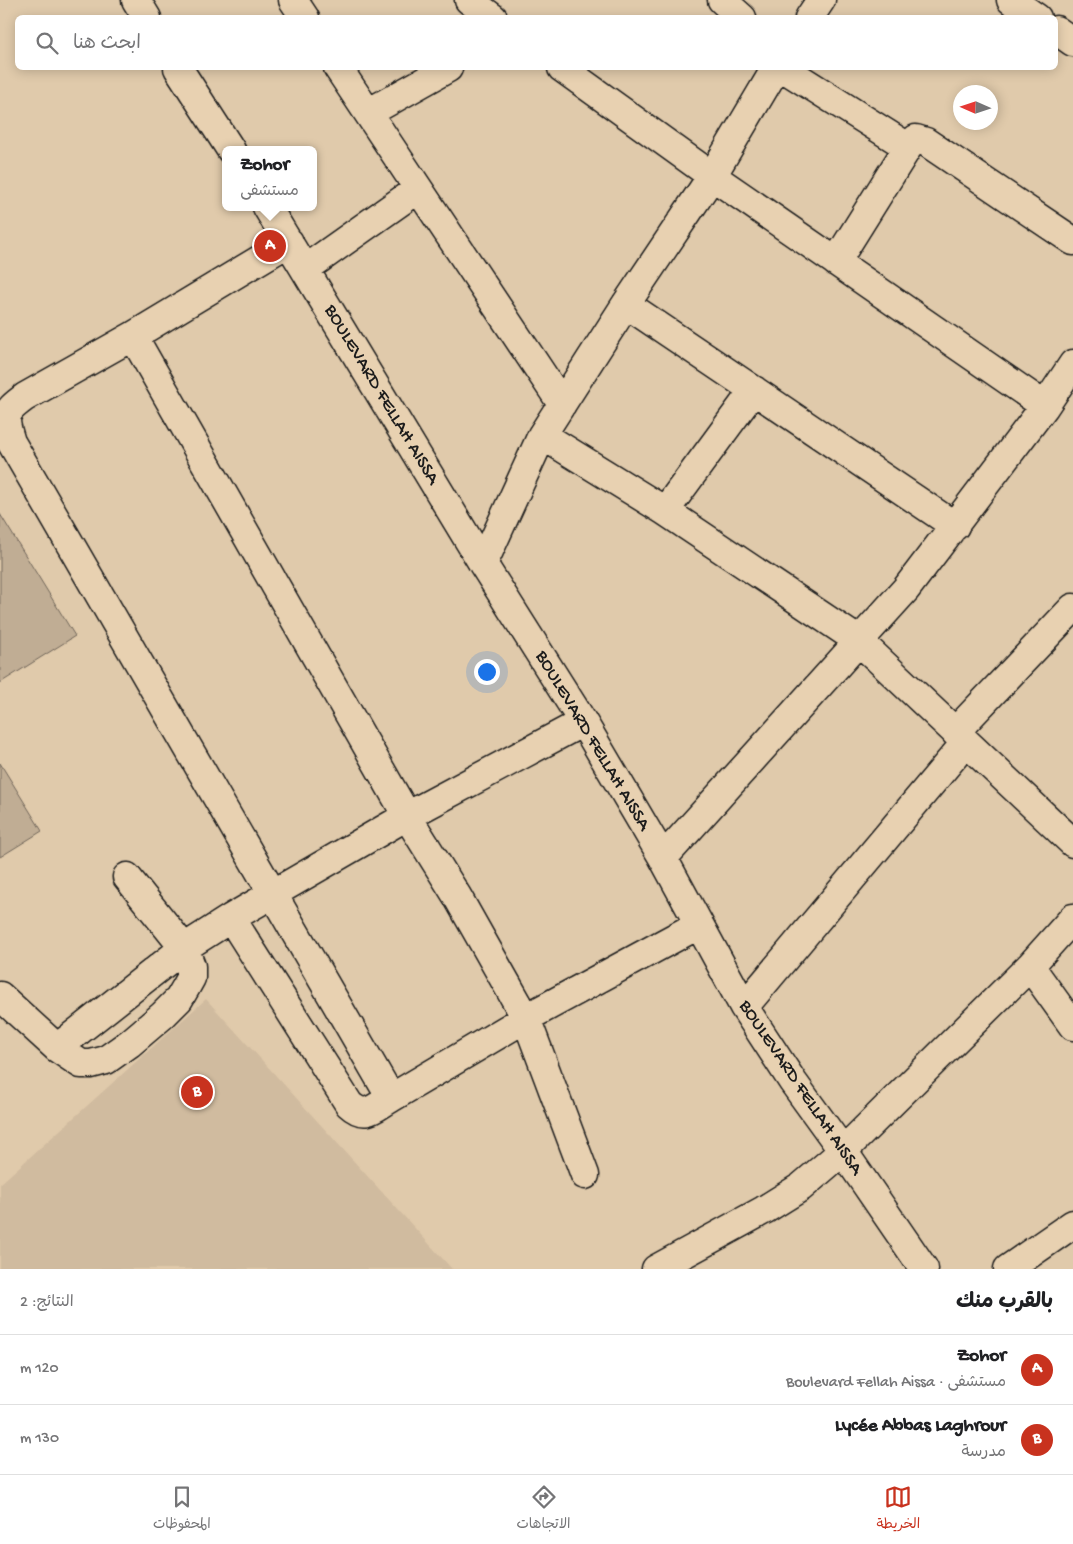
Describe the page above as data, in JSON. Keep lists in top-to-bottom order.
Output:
{
  "streets": {
    "street": ["BOULEVARD FELLAH AISSA"]
  },
  "north": "left",
  "page": {
    "search": "ابحث هنا",
    "popup": ["Zohor", "مستشفى"],
    "pins": ["A", "B"],
    "heading": ["بالقرب منك", "النتائج: 2"],
    "list": [
      {
        "mark": "A",
        "name": "Zohor",
        "note": "مستشفى · Boulevard Fellah Aissa",
        "value": "120 m"
      },
      {
        "mark": "B",
        "name": "Lycée Abbas Laghrour",
        "note": "مدرسة",
        "value": "130 m"
      }
    ],
    "nav": ["الخريطة", "الاتجاهات", "المحفوظات"]
  }
}
